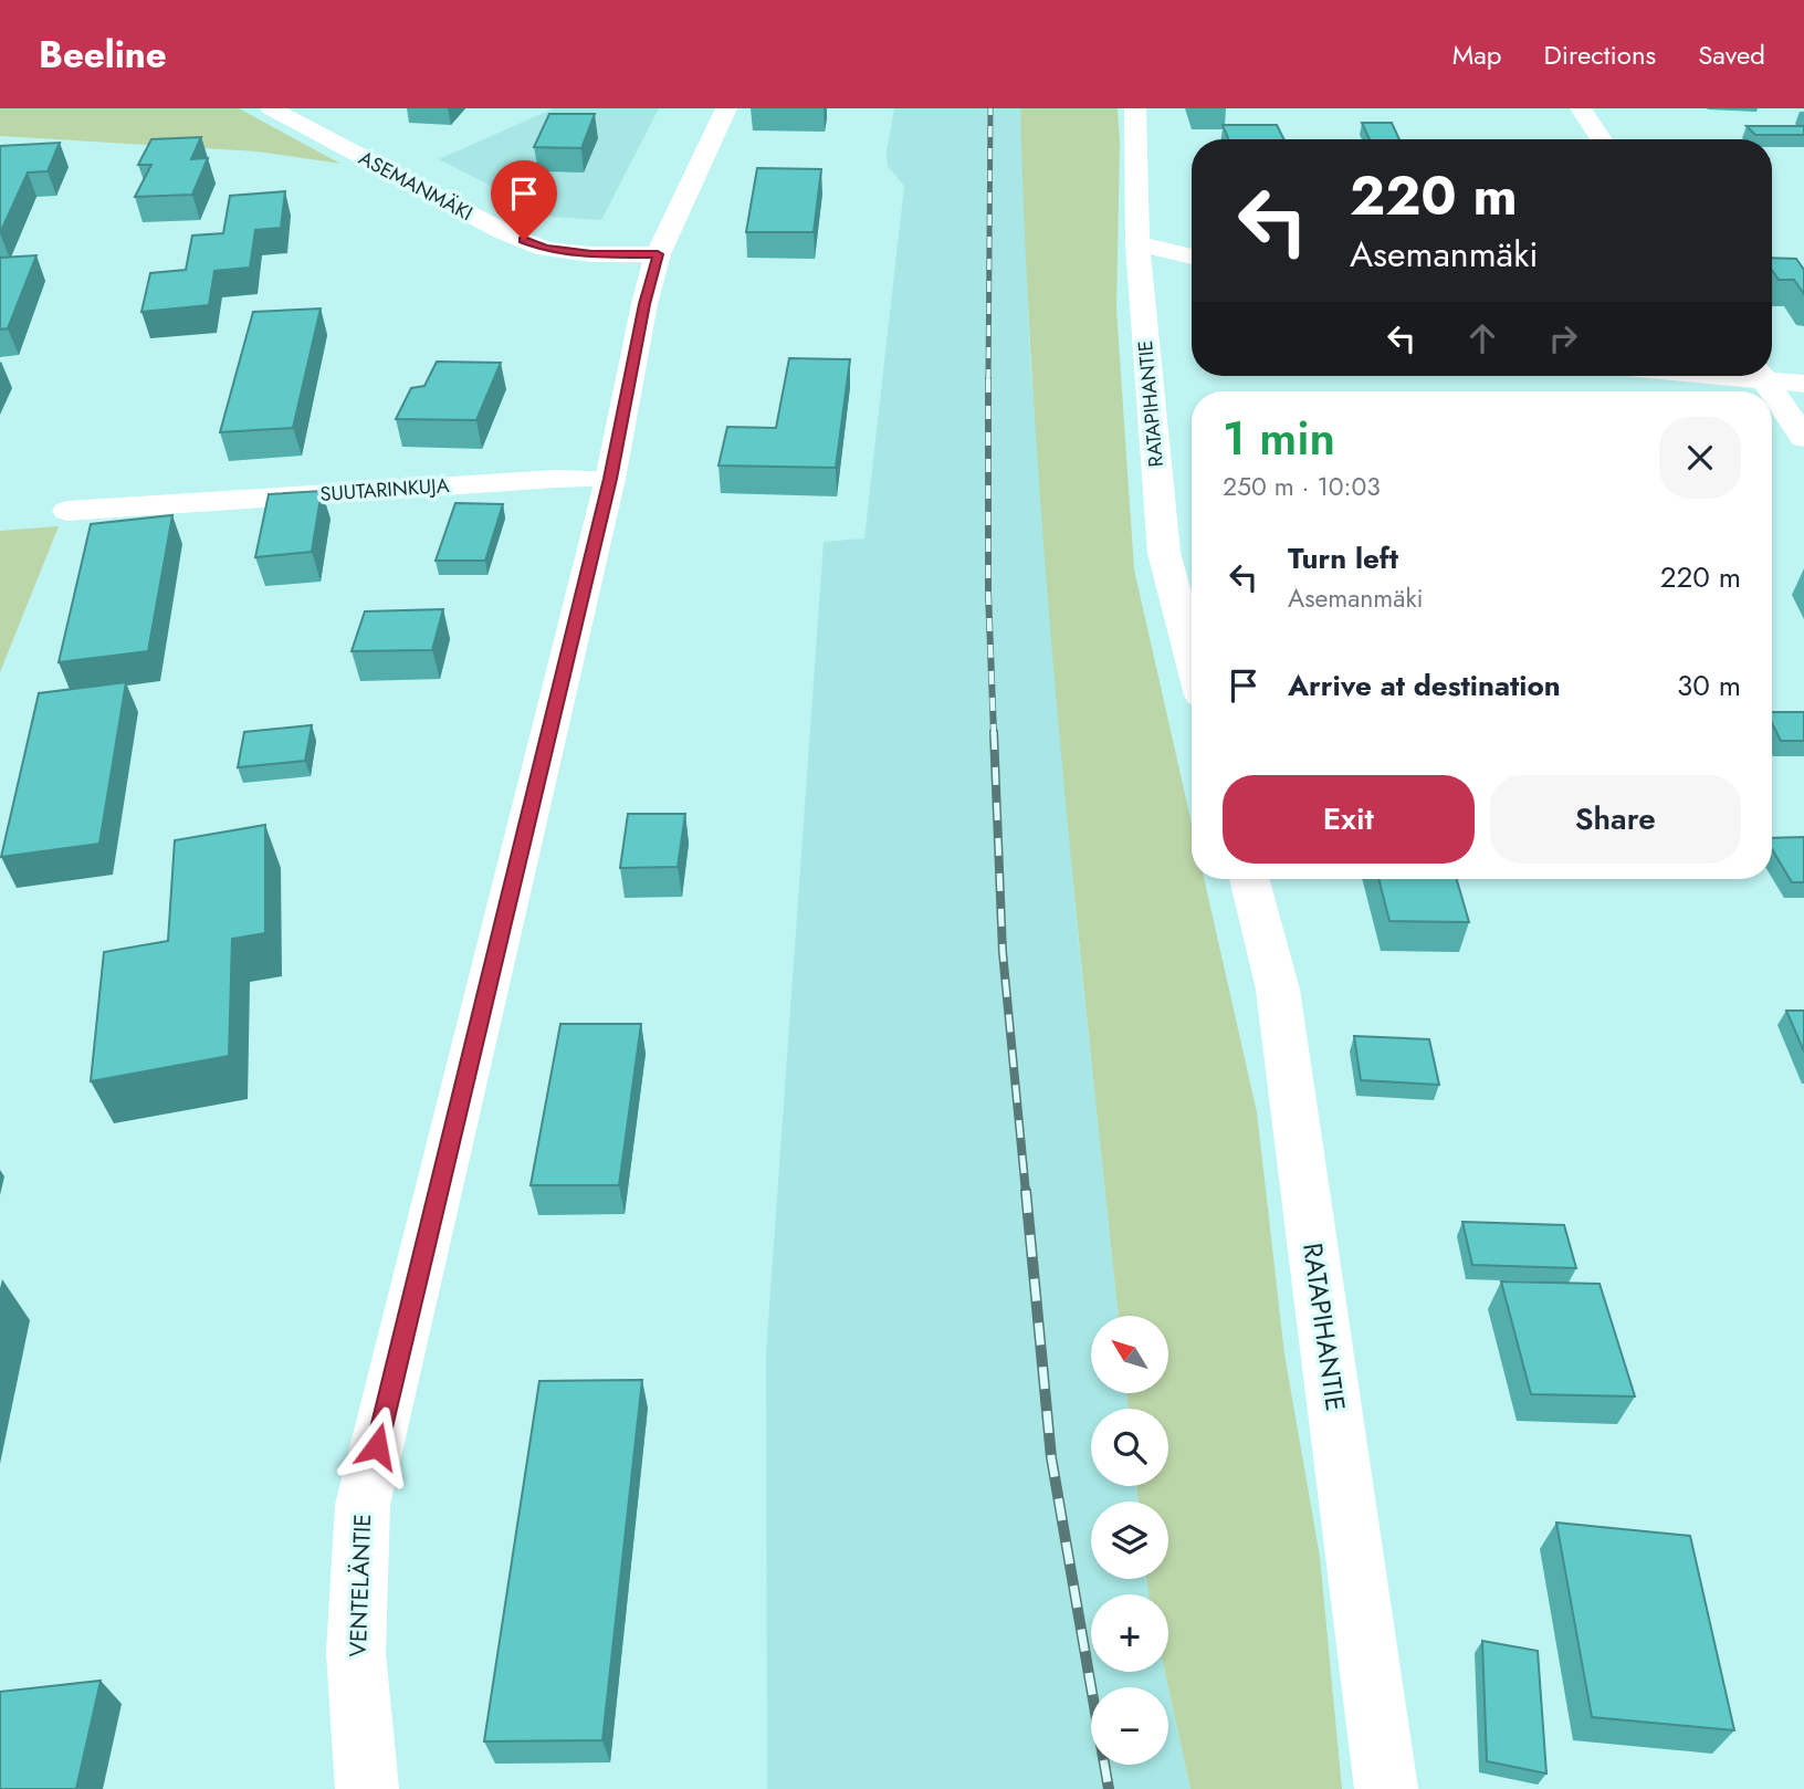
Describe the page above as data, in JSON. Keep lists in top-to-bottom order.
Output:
{
  "streets": {
    "street": [
      "ASEMANMÄKI",
      "RATAPIHANTIE",
      "SUUTARINKUJA",
      "VENTELÄNTIE"
    ]
  },
  "crossings": [
    ["ASEMANMÄKI", "VENTELÄNTIE"],
    ["SUUTARINKUJA", "VENTELÄNTIE"]
  ],
  "north": "top left",
  "page": {
    "header": "Beeline",
    "nav": ["Map", "Directions", "Saved"],
    "turn": ["220 m", "Asemanmäki"],
    "heading": ["1 min", "250 m · 10:03"],
    "list": [
      {
        "name": "Turn left",
        "note": "Asemanmäki",
        "value": "220 m"
      },
      {
        "name": "Arrive at destination",
        "value": "30 m"
      }
    ],
    "buttons": ["Exit", "Share"],
    "map_buttons": ["+", "−"]
  }
}
